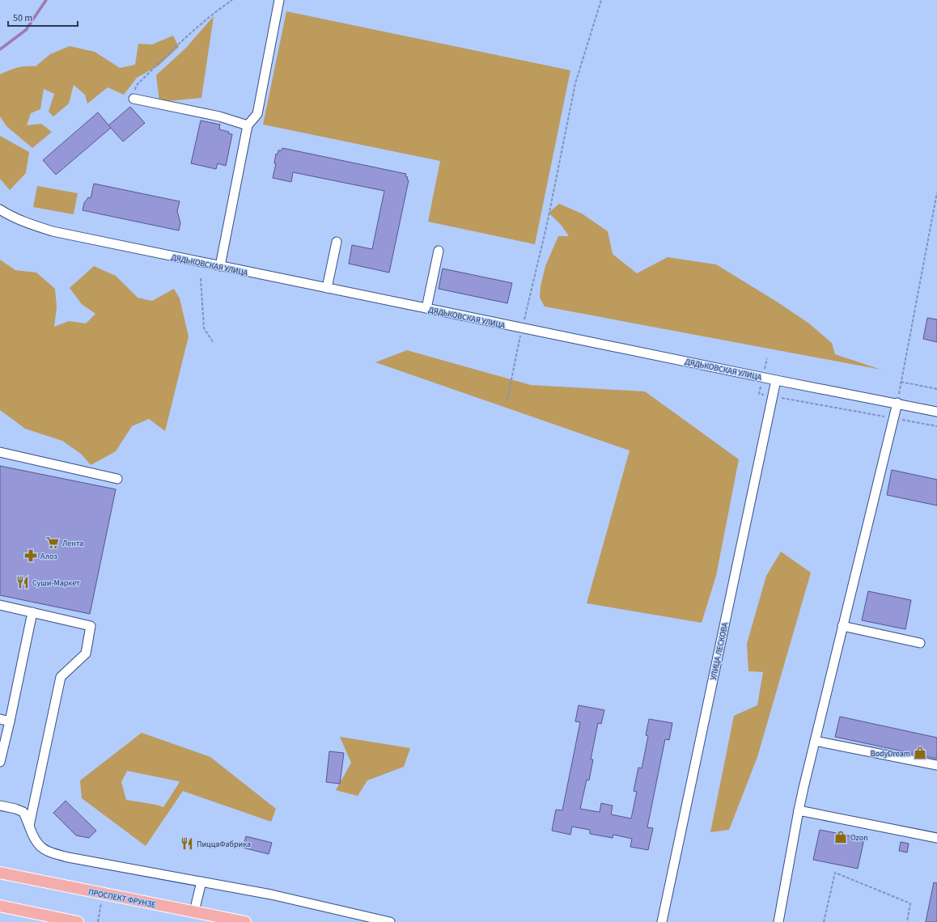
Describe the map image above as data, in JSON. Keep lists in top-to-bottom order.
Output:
{
  "streets": {
    "main road": ["ПРОСПЕКТ ФРУНЗЕ"],
    "street": ["ДЯДЬКОВСКАЯ УЛИЦА", "УЛИЦА ЛЕСКОВА"]
  },
  "crossings": [
    ["ДЯДЬКОВСКАЯ УЛИЦА", "УЛИЦА ЛЕСКОВА"]
  ],
  "places": {
    "supermarket": ["Лента"],
    "pharmacy": ["Алоэ"],
    "restaurant": ["Суши-Маркет", "ПиццаФабрика"],
    "shop": ["BodyDream", "Ozon"]
  },
  "scale_bar": "50 m"
}
